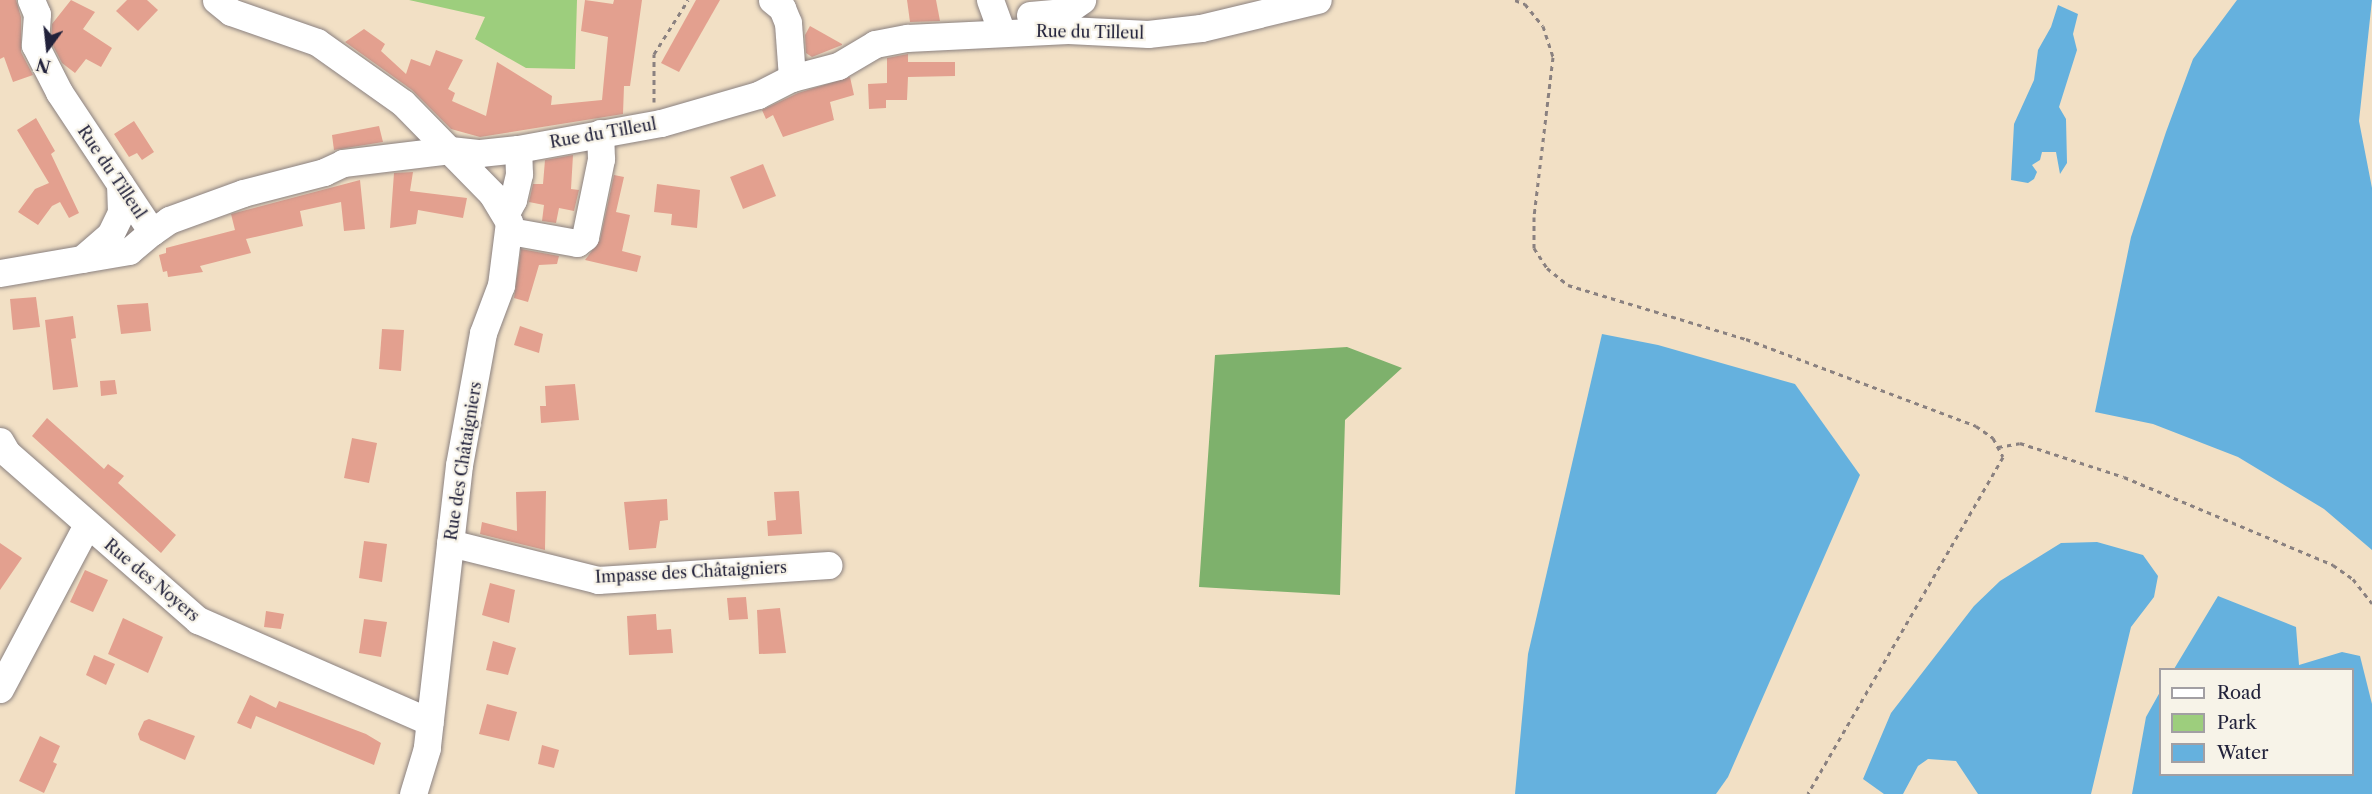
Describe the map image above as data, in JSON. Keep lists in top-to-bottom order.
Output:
{
  "streets": {
    "street": [
      "Rue du Tilleul",
      "Rue des Châtaigniers",
      "Impasse des Châtaigniers",
      "Rue des Noyers"
    ]
  },
  "crossings": [
    ["Rue du Tilleul", "Rue des Châtaigniers"],
    ["Rue des Châtaigniers", "Impasse des Châtaigniers"],
    ["Rue des Châtaigniers", "Rue des Noyers"]
  ],
  "legend": ["Road", "Park", "Water"],
  "north": "bottom"
}
